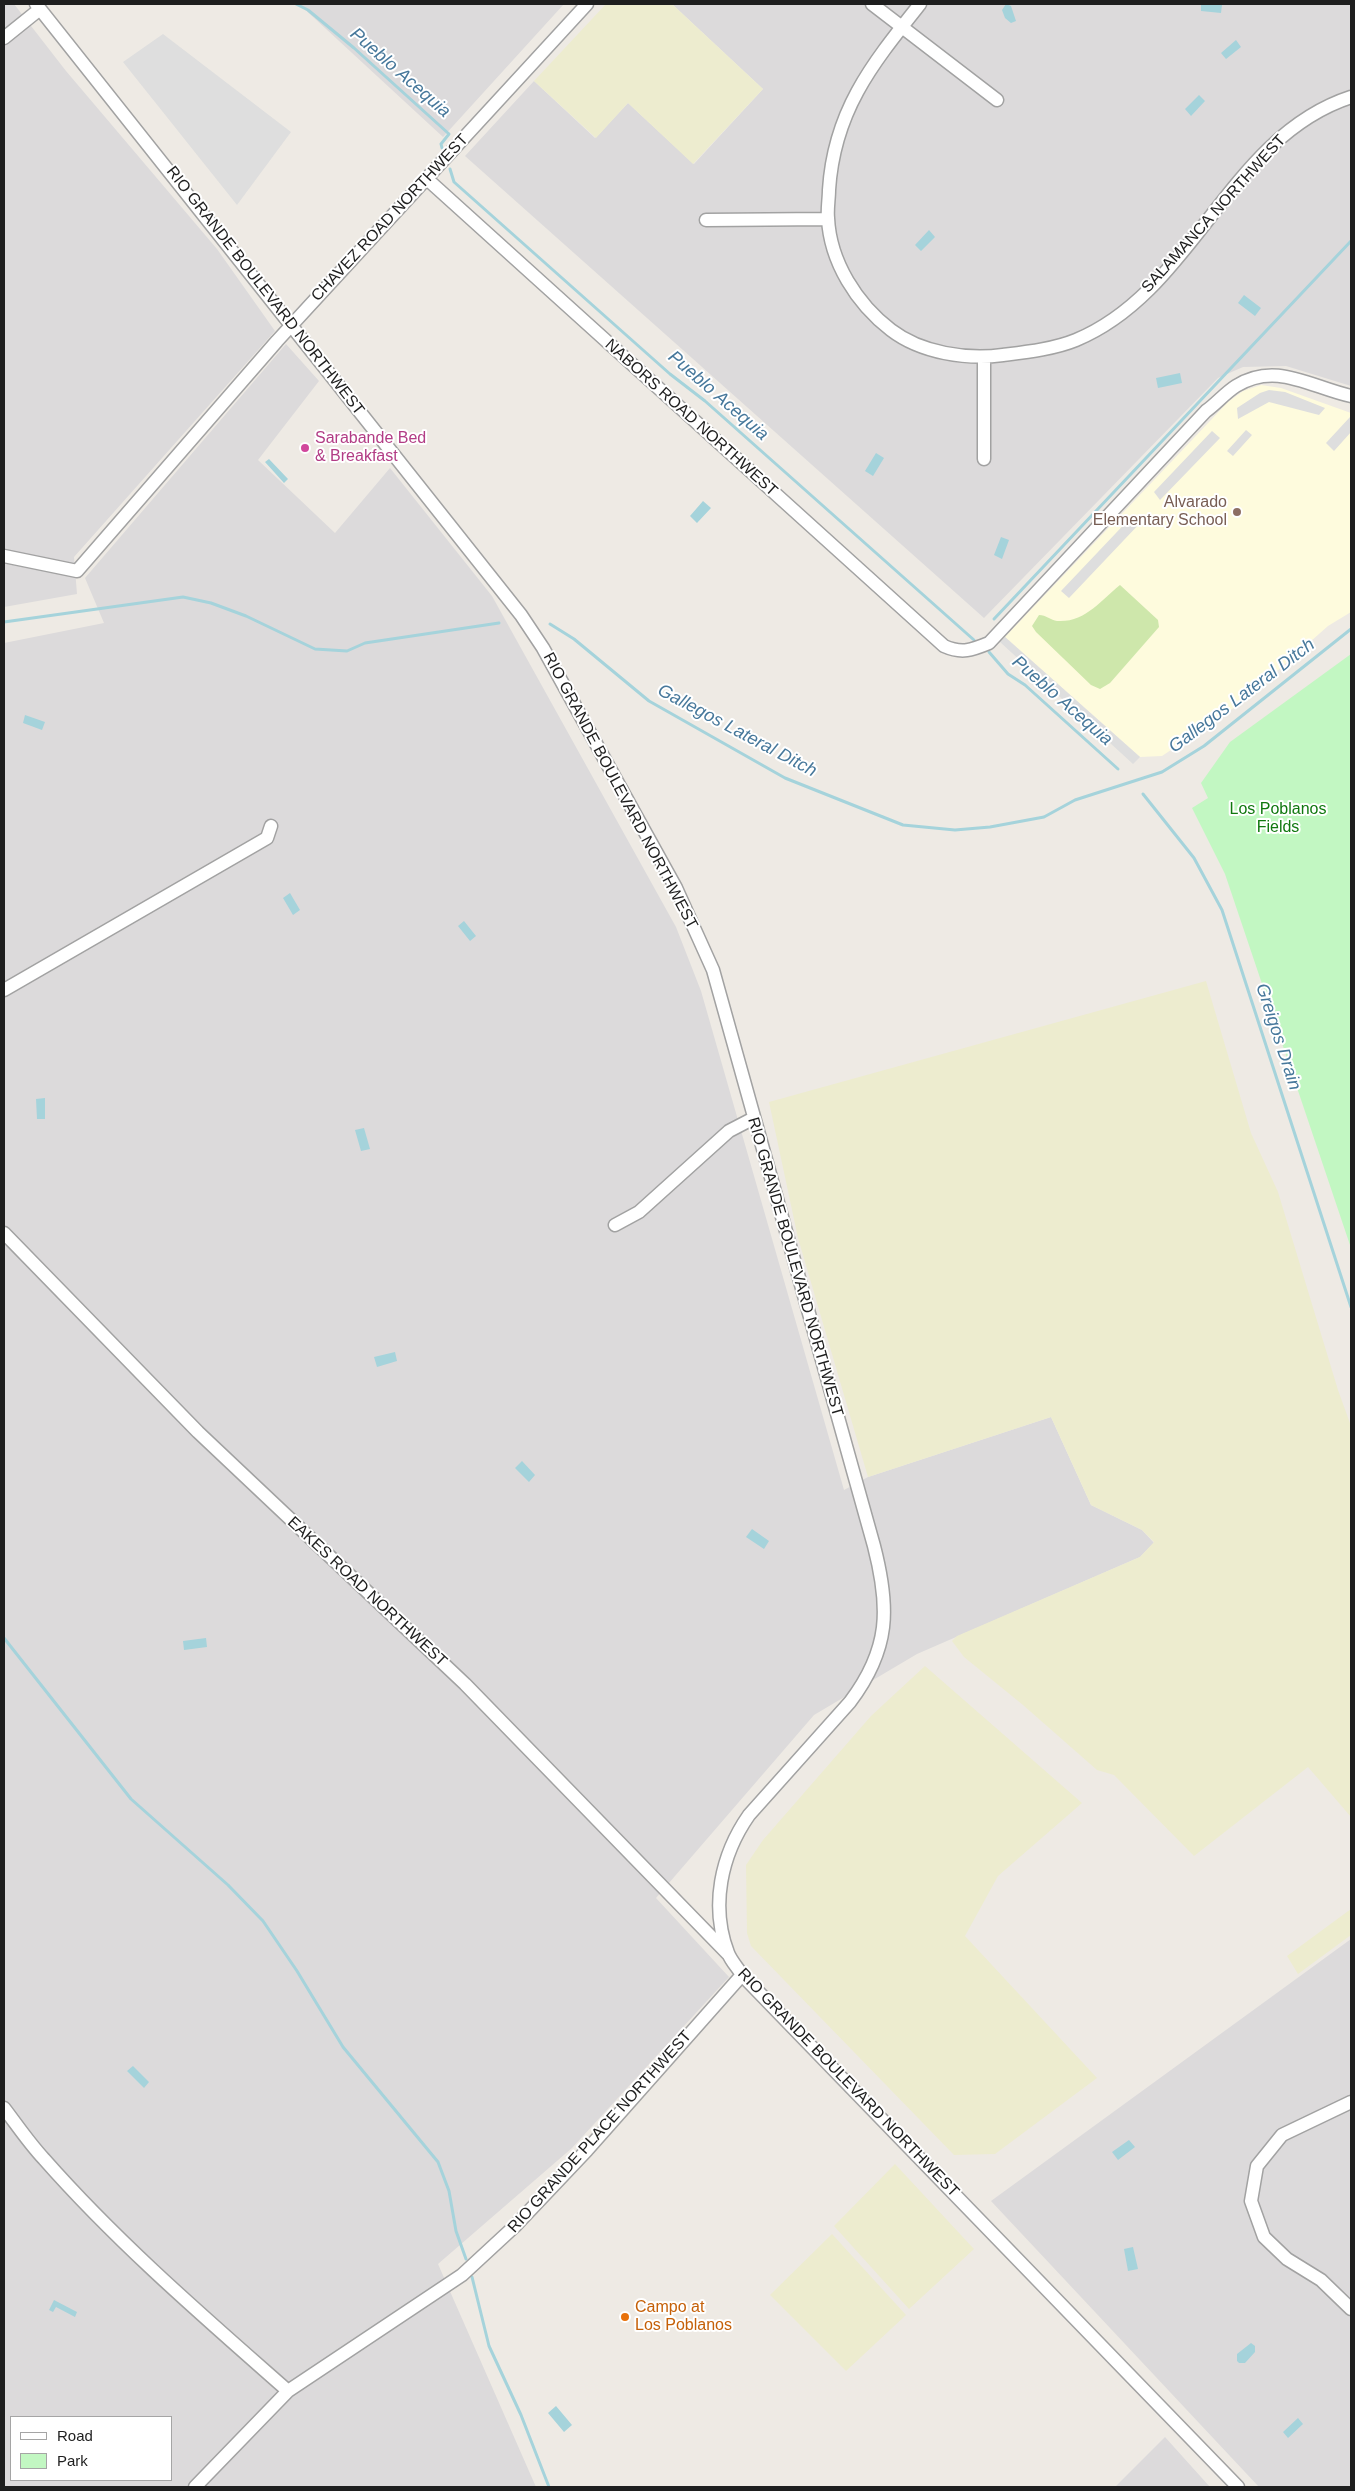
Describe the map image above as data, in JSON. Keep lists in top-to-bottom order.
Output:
{
  "streets": {
    "street": [
      "SALAMANCA NORTHWEST",
      "CHAVEZ ROAD NORTHWEST",
      "RIO GRANDE BOULEVARD NORTHWEST",
      "NABORS ROAD NORTHWEST",
      "EAKES ROAD NORTHWEST",
      "RIO GRANDE PLACE NORTHWEST"
    ]
  },
  "crossings": [
    ["CHAVEZ ROAD NORTHWEST", "RIO GRANDE BOULEVARD NORTHWEST"],
    ["CHAVEZ ROAD NORTHWEST", "NABORS ROAD NORTHWEST"],
    ["RIO GRANDE BOULEVARD NORTHWEST", "EAKES ROAD NORTHWEST"],
    ["RIO GRANDE BOULEVARD NORTHWEST", "RIO GRANDE PLACE NORTHWEST"]
  ],
  "water": ["Pueblo Acequia", "Gallegos Lateral Ditch", "Greigos Drain"],
  "parks": ["Los Poblanos Fields"],
  "places": ["Sarabande Bed & Breakfast", "Alvarado Elementary School", "Campo at Los Poblanos"],
  "legend": ["Road", "Park"]
}
